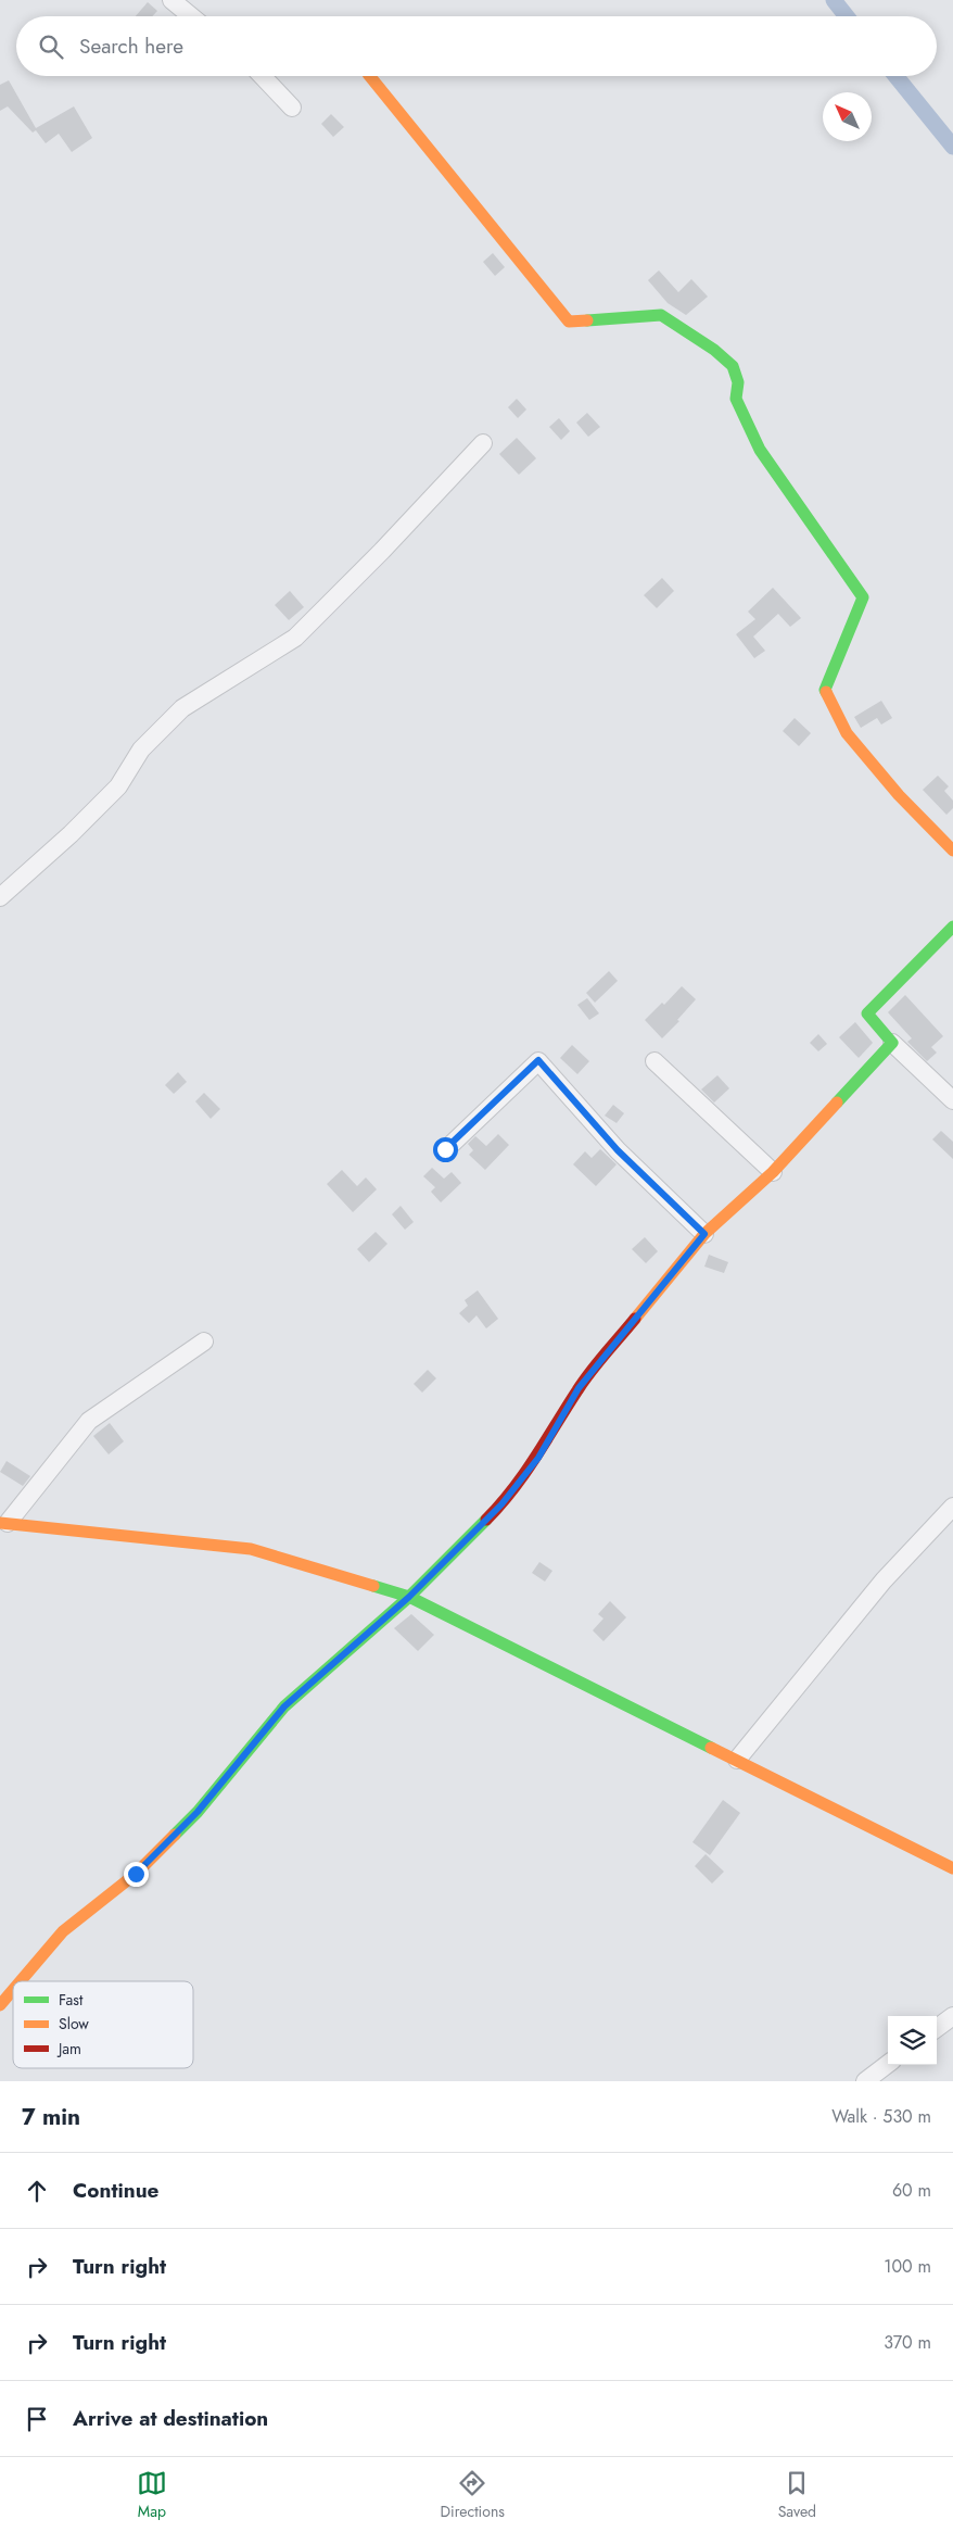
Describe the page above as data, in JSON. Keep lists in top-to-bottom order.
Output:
{
  "legend": ["Fast", "Slow", "Jam"],
  "north": "top left",
  "page": {
    "search": "Search here",
    "heading": ["7 min", "Walk · 530 m"],
    "list": [
      ["Continue", "60 m"],
      ["Turn right", "100 m"],
      ["Turn right", "370 m"],
      "Arrive at destination"
    ],
    "nav": ["Map", "Directions", "Saved"]
  }
}
